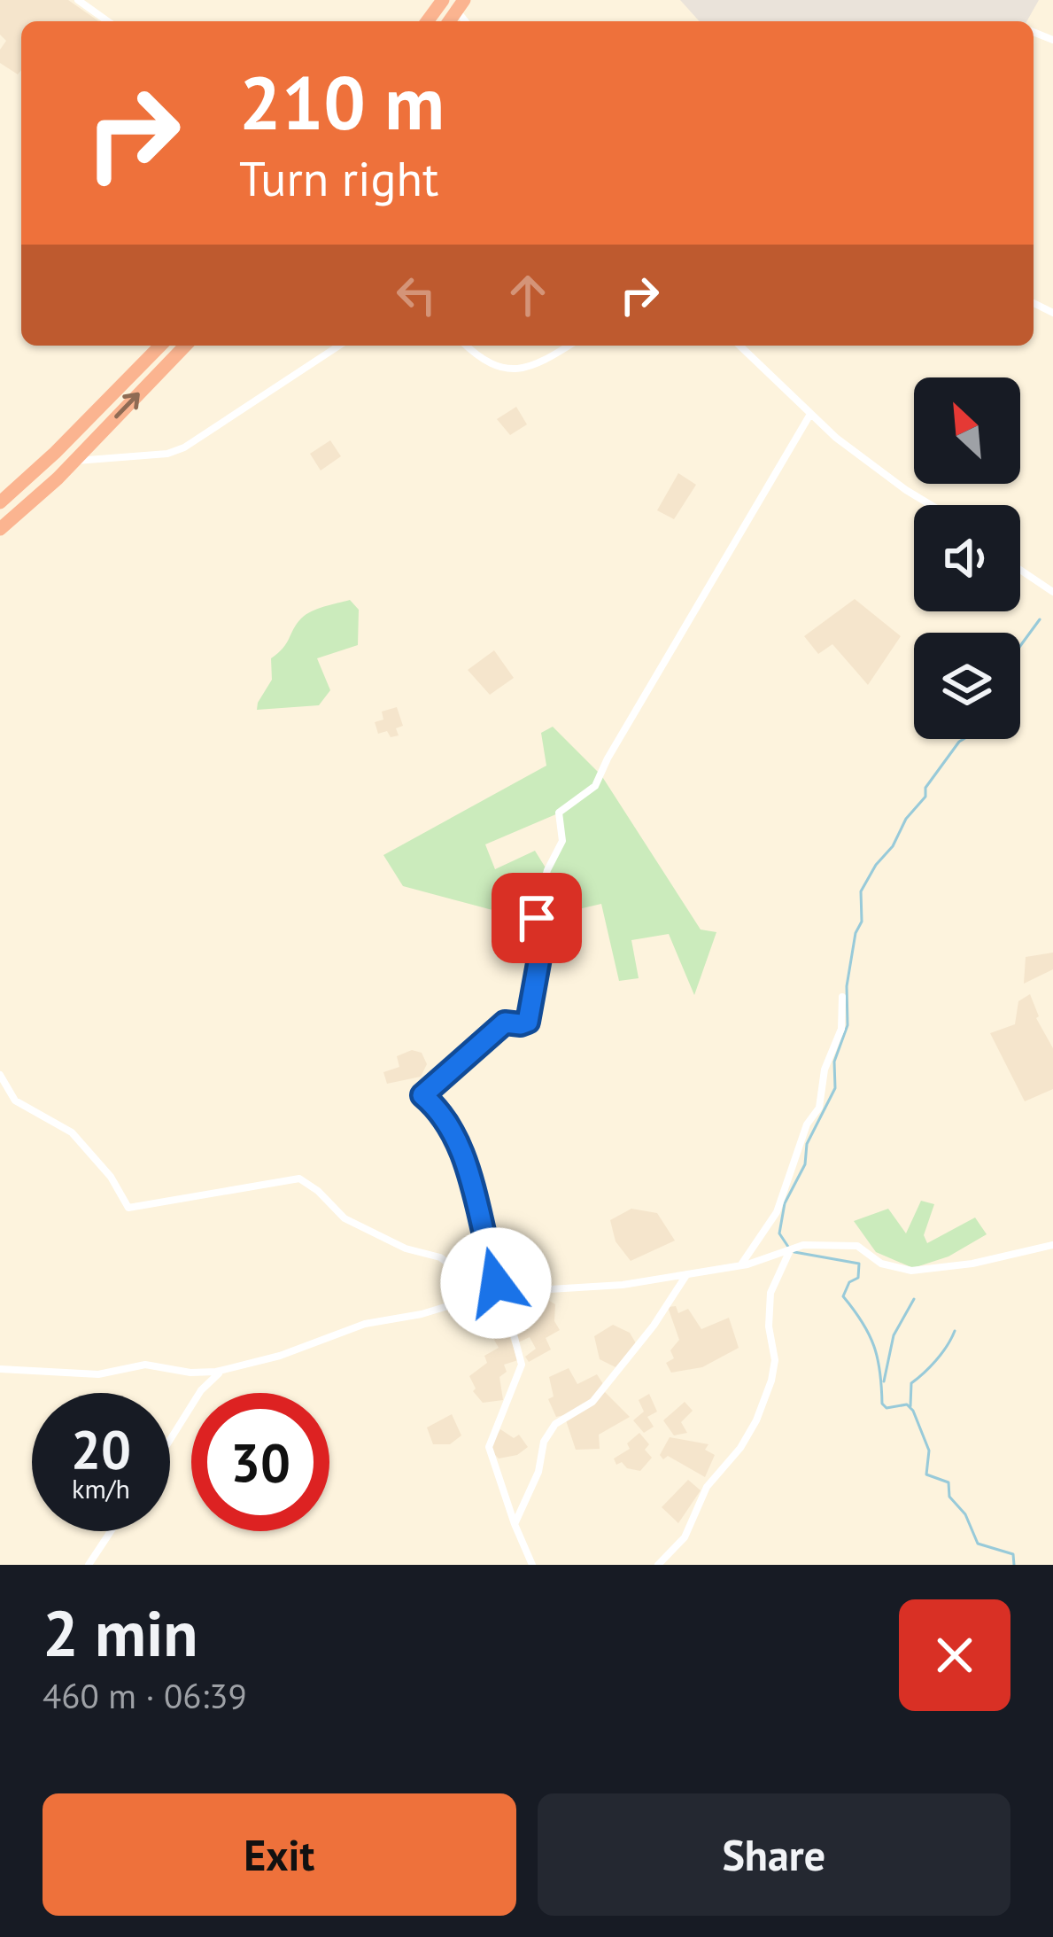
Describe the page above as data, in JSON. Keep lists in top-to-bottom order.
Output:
{
  "north": "top left",
  "page": {
    "turn": ["210 m", "Turn right"],
    "speed": "20 km/h",
    "limit": "30",
    "heading": ["2 min", "460 m · 06:39"],
    "buttons": ["Exit", "Share"]
  }
}
